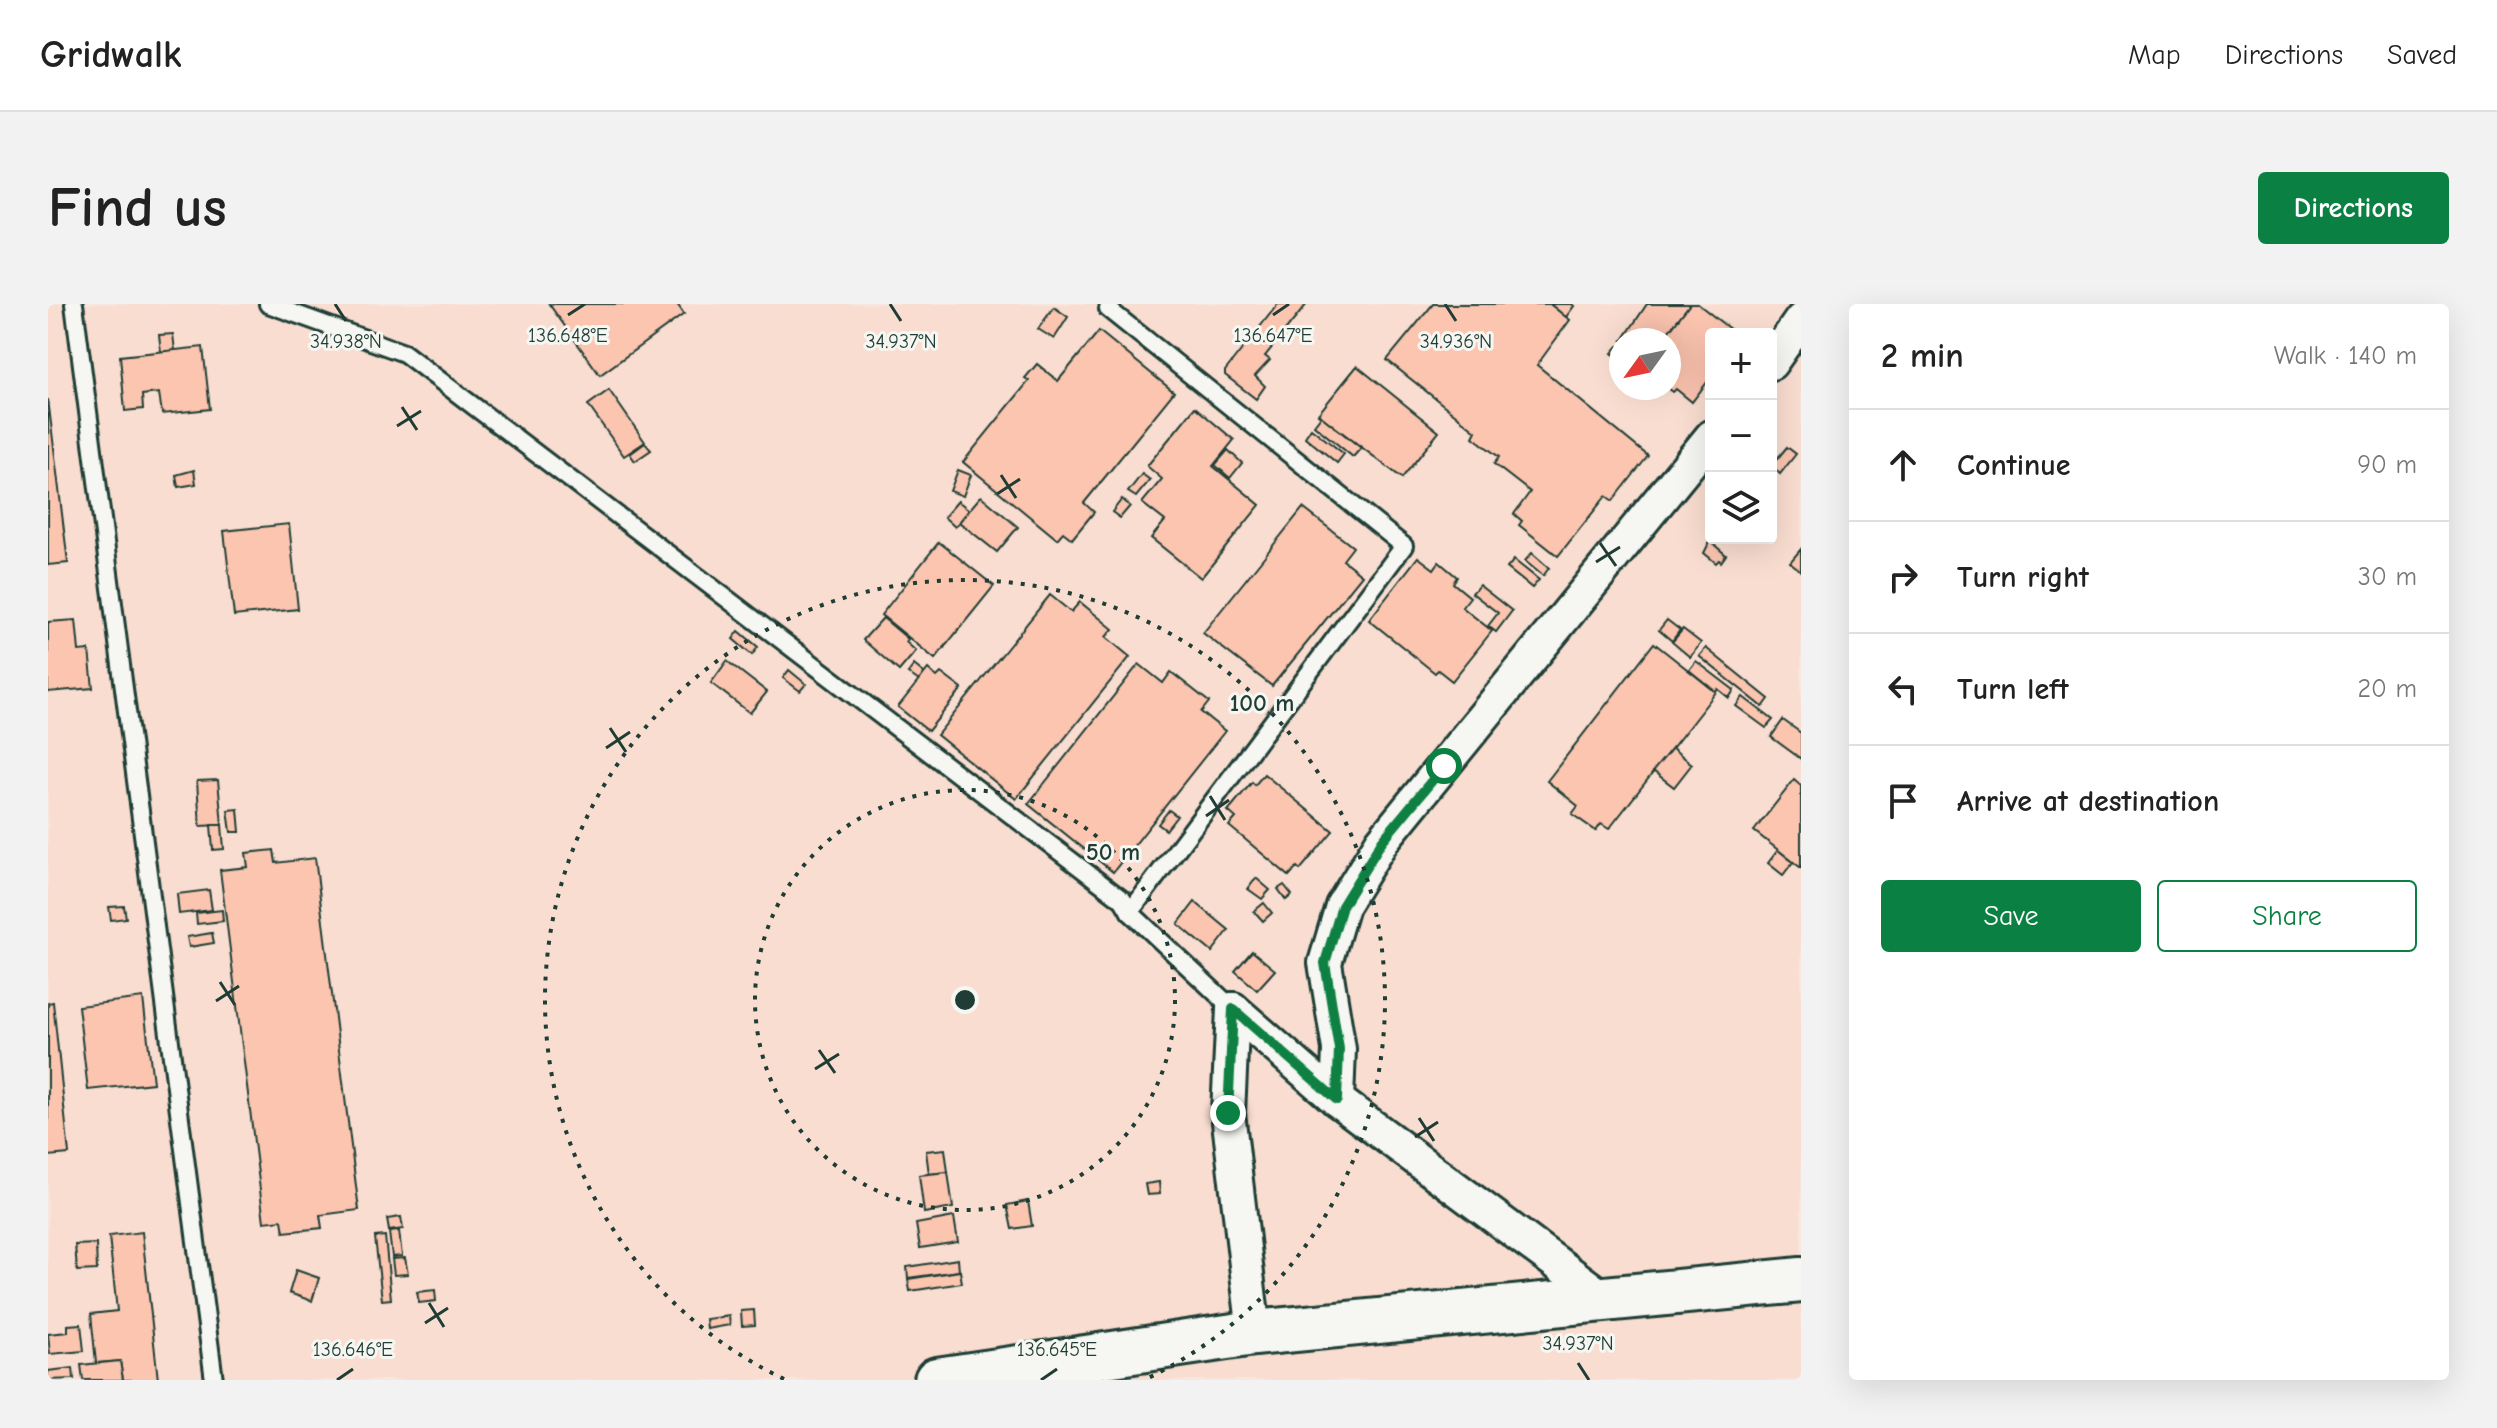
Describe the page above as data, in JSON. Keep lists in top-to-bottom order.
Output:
{
  "north": "bottom left",
  "page": {
    "header": "Gridwalk",
    "nav": ["Map", "Directions", "Saved"],
    "buttons": [
      "Directions",
      ["Save", "Share"]
    ],
    "title": "Find us",
    "heading": ["2 min", "Walk · 140 m"],
    "map_buttons": ["+", "−"],
    "list": [
      ["Continue", "90 m"],
      ["Turn right", "30 m"],
      ["Turn left", "20 m"],
      "Arrive at destination"
    ]
  },
  "coordinates": [
    "136.647°E",
    "136.648°E",
    "34.938°N",
    "34.937°N",
    "34.936°N",
    "136.646°E",
    "136.645°E"
  ],
  "rings": ["100 m", "50 m"]
}
